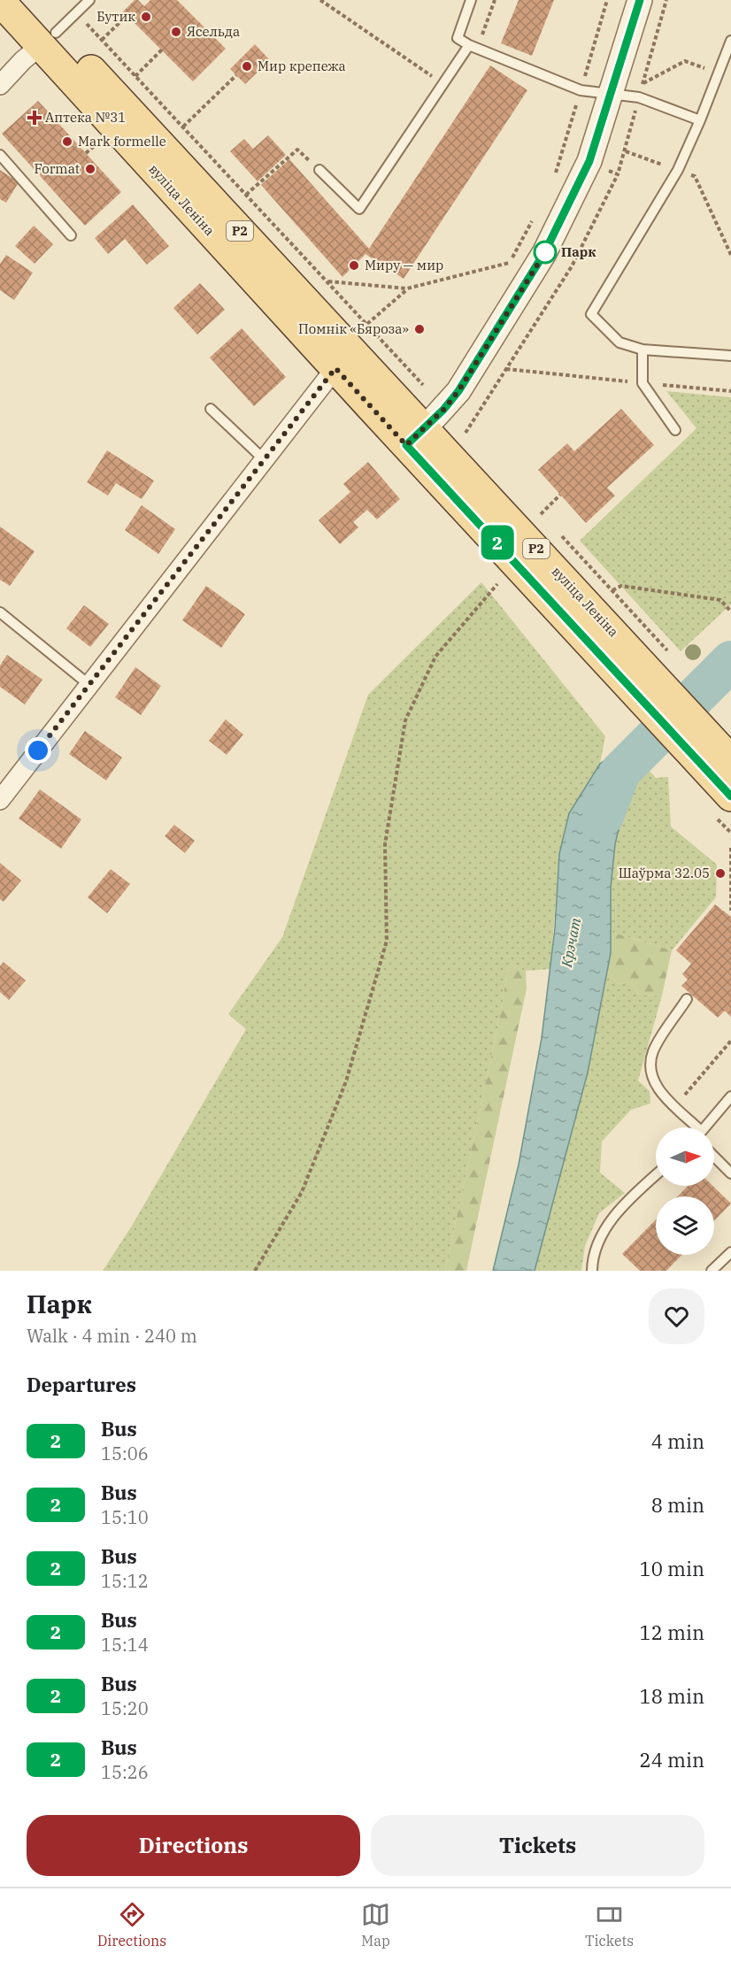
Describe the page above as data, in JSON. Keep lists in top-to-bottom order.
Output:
{
  "streets": {
    "main road": ["вуліца Леніна", "Р2"]
  },
  "water": ["Крэчат"],
  "places": {
    "other": [
      "Бутик",
      "Ясельда",
      "Мир крепежа",
      "Mark formelle",
      "Format",
      "Парк",
      "Миру — мир",
      "Помнік «Бяроза»",
      "Шаўрма 32.05"
    ],
    "health": ["Аптека №31"]
  },
  "lines": ["bus line 2"],
  "north": "right",
  "page": {
    "on_map": "2",
    "heading": [
      ["Парк", "Walk · 4 min · 240 m"],
      "Departures"
    ],
    "list": [
      {
        "mark": "2",
        "name": "Bus",
        "note": "15:06",
        "value": "4 min"
      },
      {
        "mark": "2",
        "name": "Bus",
        "note": "15:10",
        "value": "8 min"
      },
      {
        "mark": "2",
        "name": "Bus",
        "note": "15:12",
        "value": "10 min"
      },
      {
        "mark": "2",
        "name": "Bus",
        "note": "15:14",
        "value": "12 min"
      },
      {
        "mark": "2",
        "name": "Bus",
        "note": "15:20",
        "value": "18 min"
      },
      {
        "mark": "2",
        "name": "Bus",
        "note": "15:26",
        "value": "24 min"
      }
    ],
    "buttons": ["Directions", "Tickets"],
    "tabs": ["Directions", "Map", "Tickets"]
  }
}
